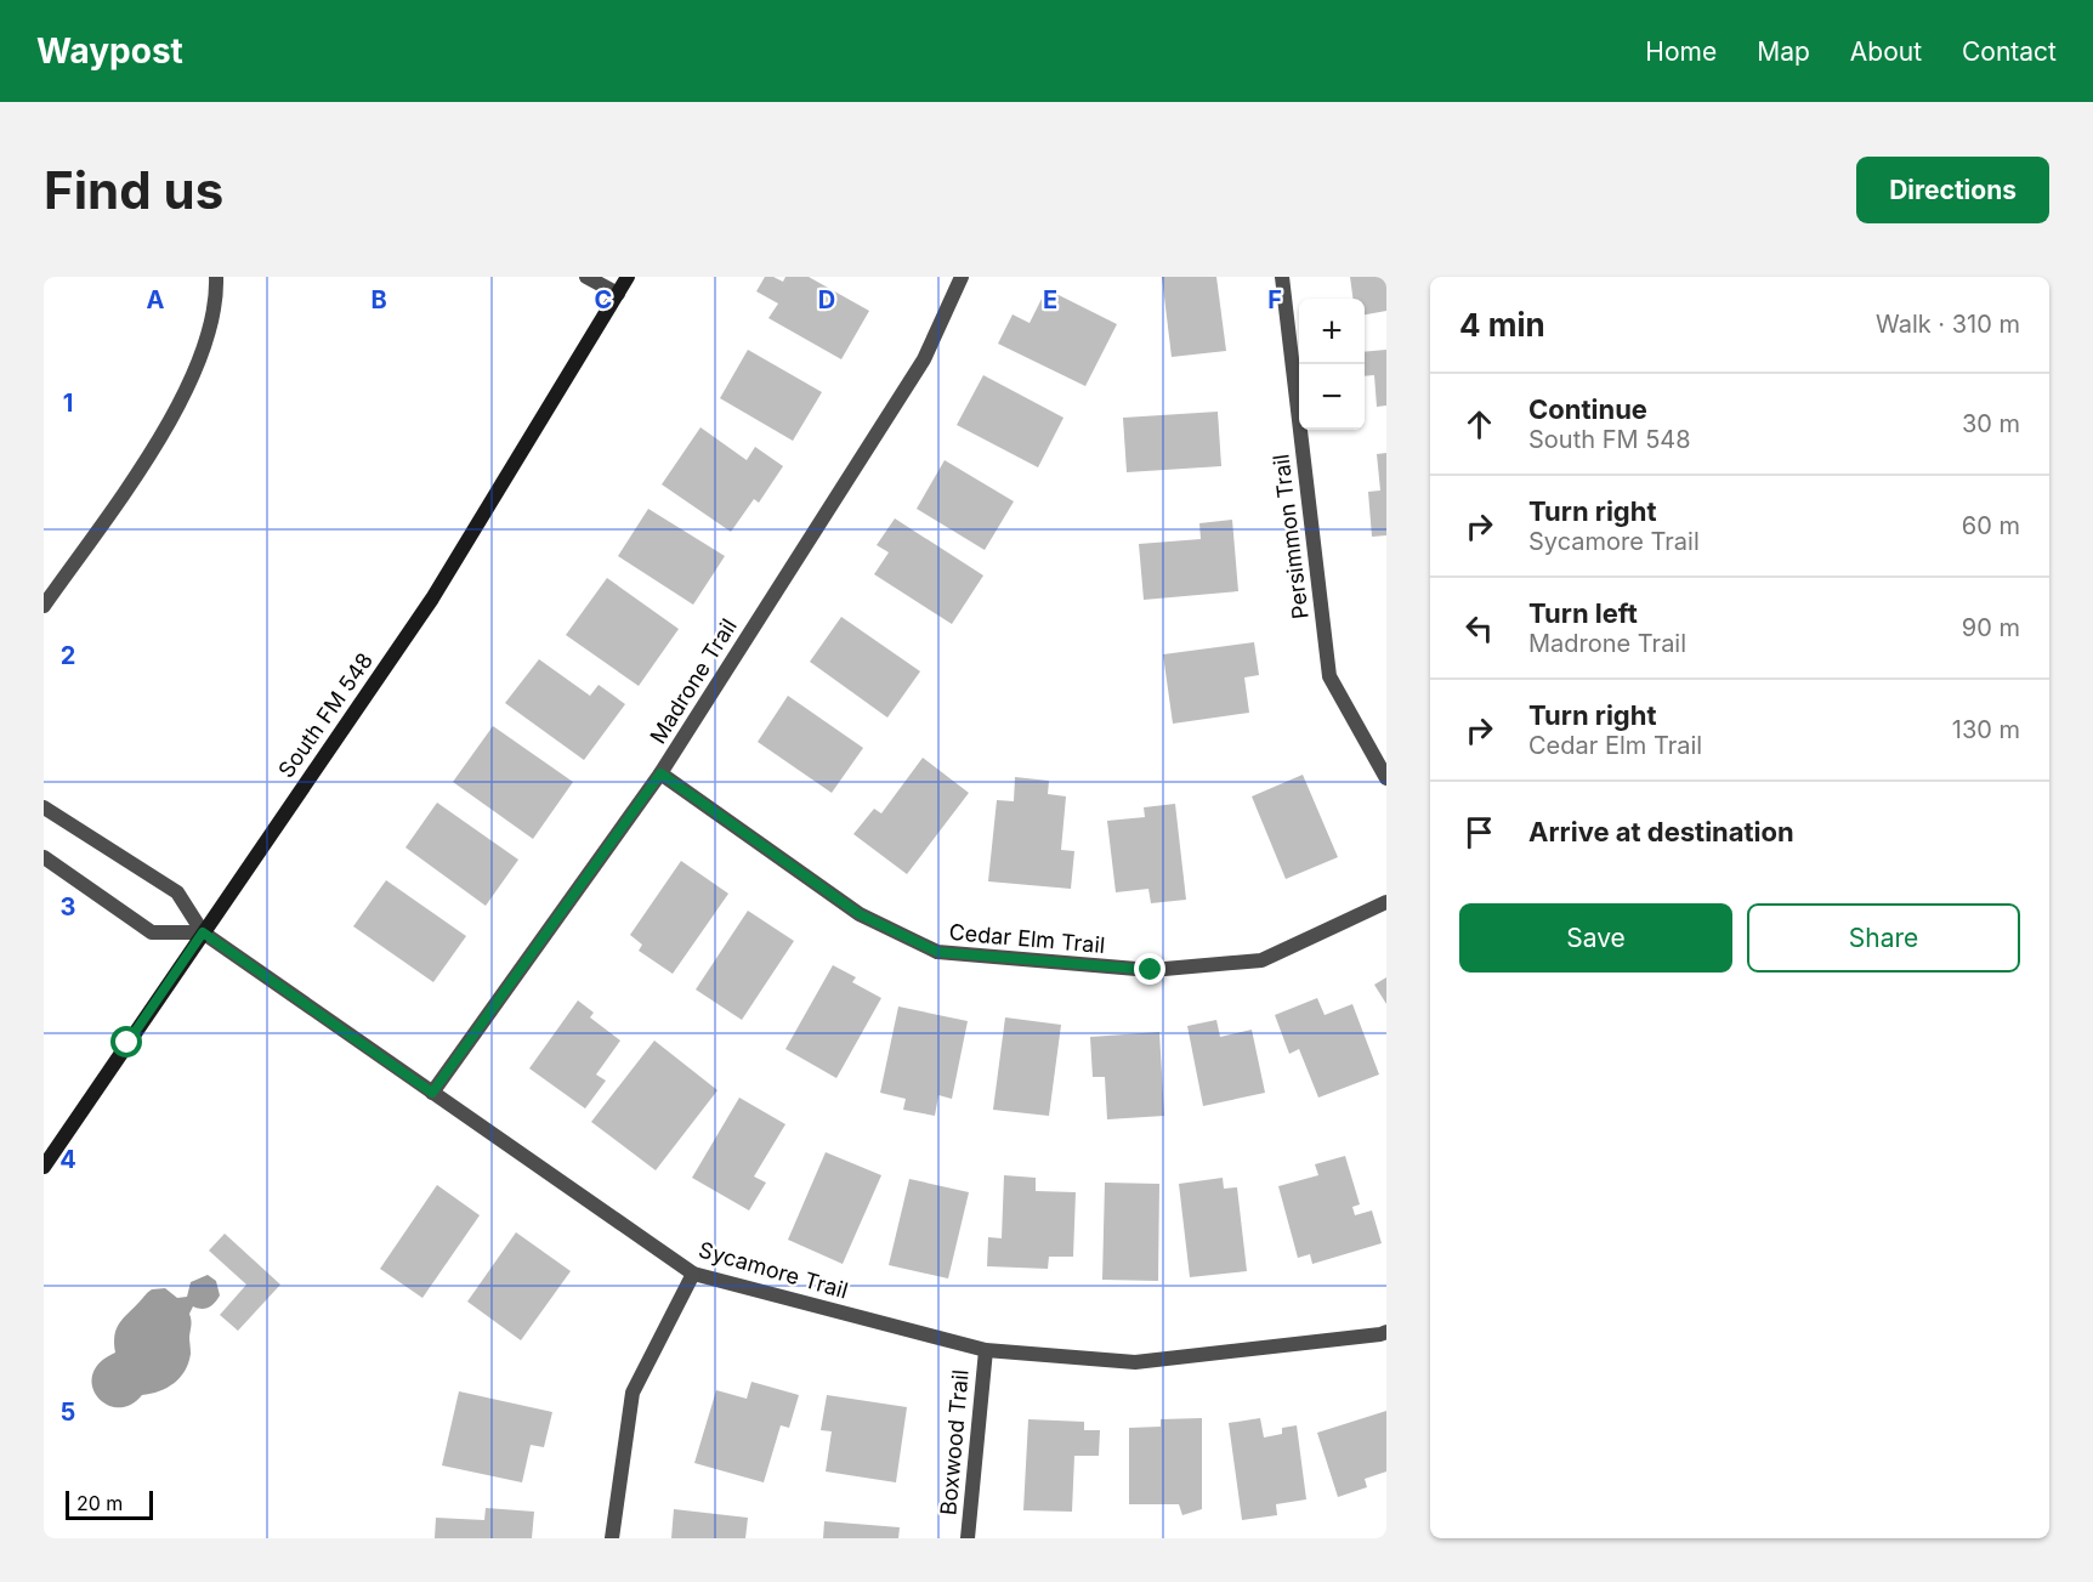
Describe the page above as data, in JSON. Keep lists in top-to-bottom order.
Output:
{
  "streets": {
    "main road": ["South FM 548"],
    "street": [
      "Persimmon Trail",
      "Madrone Trail",
      "Cedar Elm Trail",
      "Sycamore Trail",
      "Boxwood Trail"
    ]
  },
  "crossings": [
    ["Madrone Trail", "Cedar Elm Trail"],
    ["Madrone Trail", "Sycamore Trail"],
    ["South FM 548", "Sycamore Trail"],
    ["Sycamore Trail", "Boxwood Trail"]
  ],
  "scale_bar": "20 m",
  "page": {
    "header": "Waypost",
    "nav": [
      "Home",
      "Map",
      "About",
      "Contact"
    ],
    "buttons": [
      "Directions",
      ["Save", "Share"]
    ],
    "title": "Find us",
    "heading": ["4 min", "Walk · 310 m"],
    "map_buttons": ["+", "−"],
    "list": [
      ["Continue", "South FM 548", "30 m"],
      ["Turn right", "Sycamore Trail", "60 m"],
      ["Turn left", "Madrone Trail", "90 m"],
      ["Turn right", "Cedar Elm Trail", "130 m"],
      "Arrive at destination"
    ],
    "scale": "20 m"
  },
  "grid": {
    "columns": [
      "A",
      "B",
      "C",
      "D",
      "E",
      "F"
    ],
    "rows": [
      "1",
      "2",
      "3",
      "4",
      "5"
    ]
  }
}
